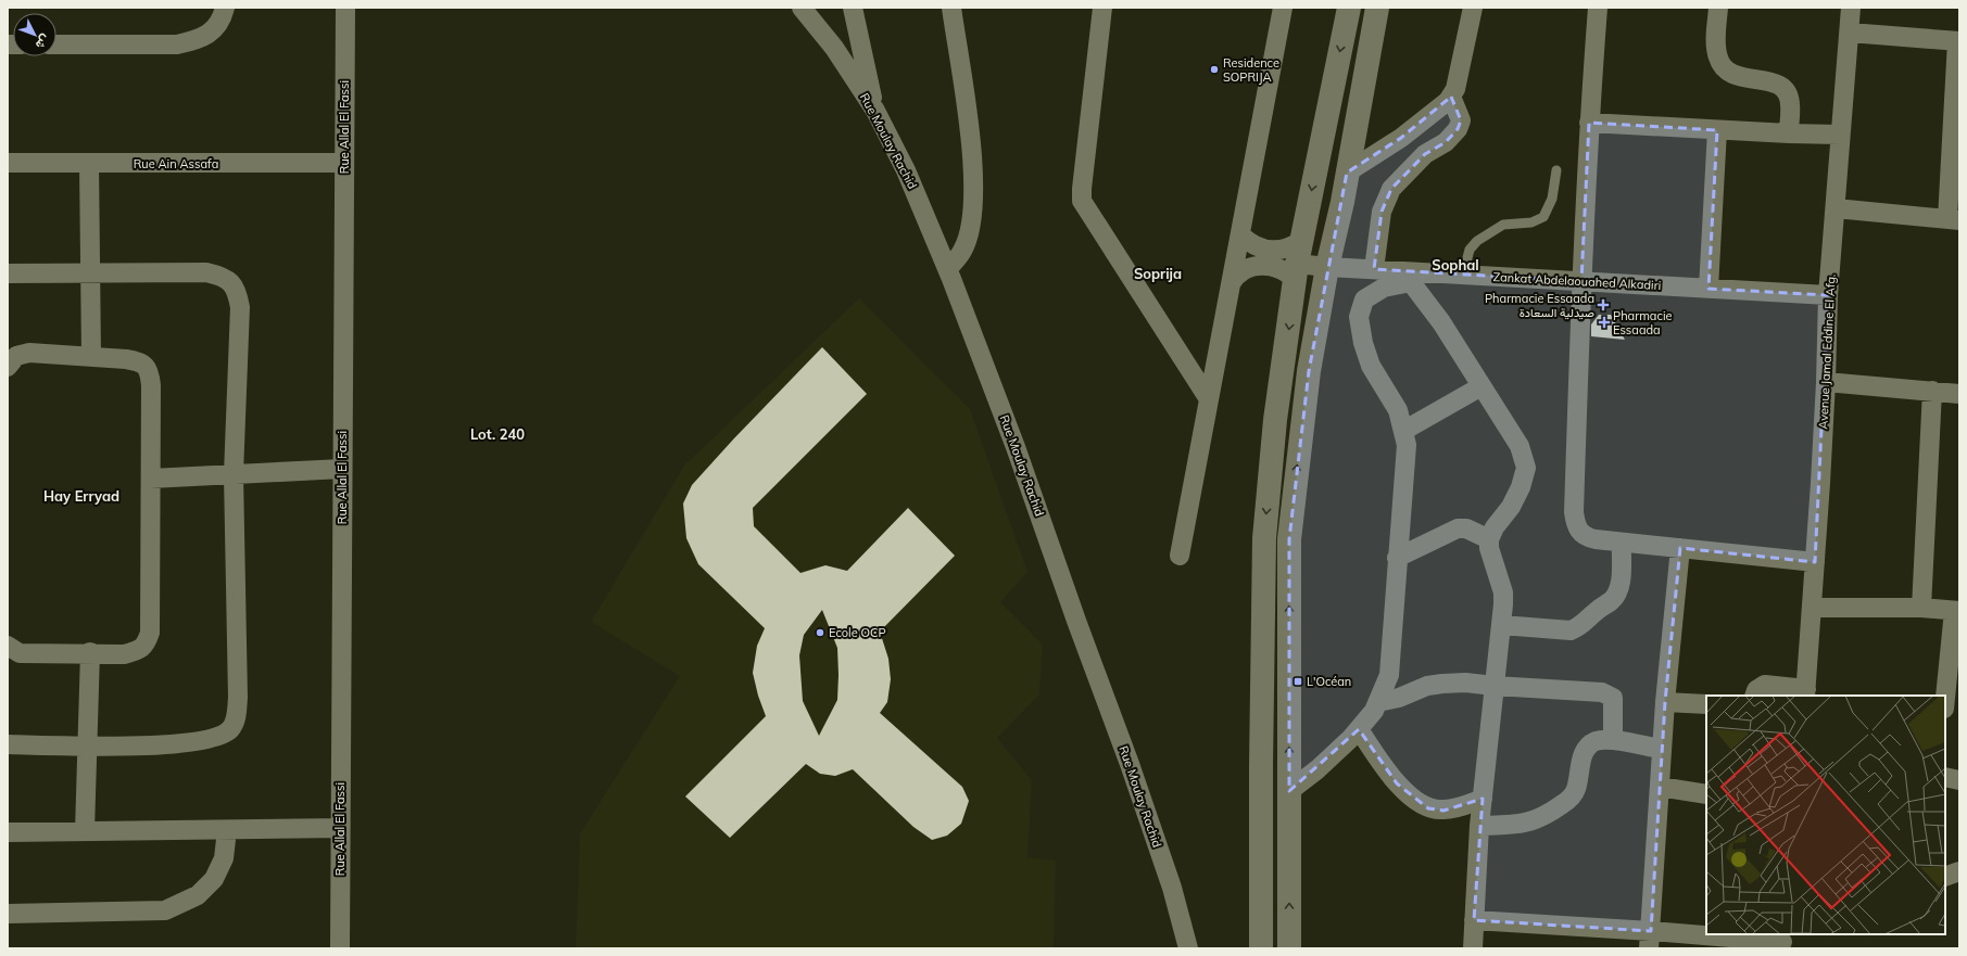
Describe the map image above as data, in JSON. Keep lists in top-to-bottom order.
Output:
{
  "streets": {
    "street": [
      "Rue Allal El Fassi",
      "Rue Moulay Rachid",
      "Rue Ain Assafa",
      "Zankat Abdelaouahed Alkadiri",
      "Avenue Jamal Eddine El Afg."
    ]
  },
  "crossings": [
    ["Rue Allal El Fassi", "Rue Ain Assafa"],
    ["Zankat Abdelaouahed Alkadiri", "Avenue Jamal Eddine El Afg."]
  ],
  "districts": [
    "Sophal",
    "Soprija",
    "Lot. 240",
    "Hay Erryad"
  ],
  "places": {
    "other": ["Residence SOPRIJA", "Ecole OCP"],
    "health": ["Pharmacie Essaada صيدلية السعادة", "Pharmacie Essaada"],
    "transit": ["L'Océan"]
  },
  "north": "bottom right"
}
